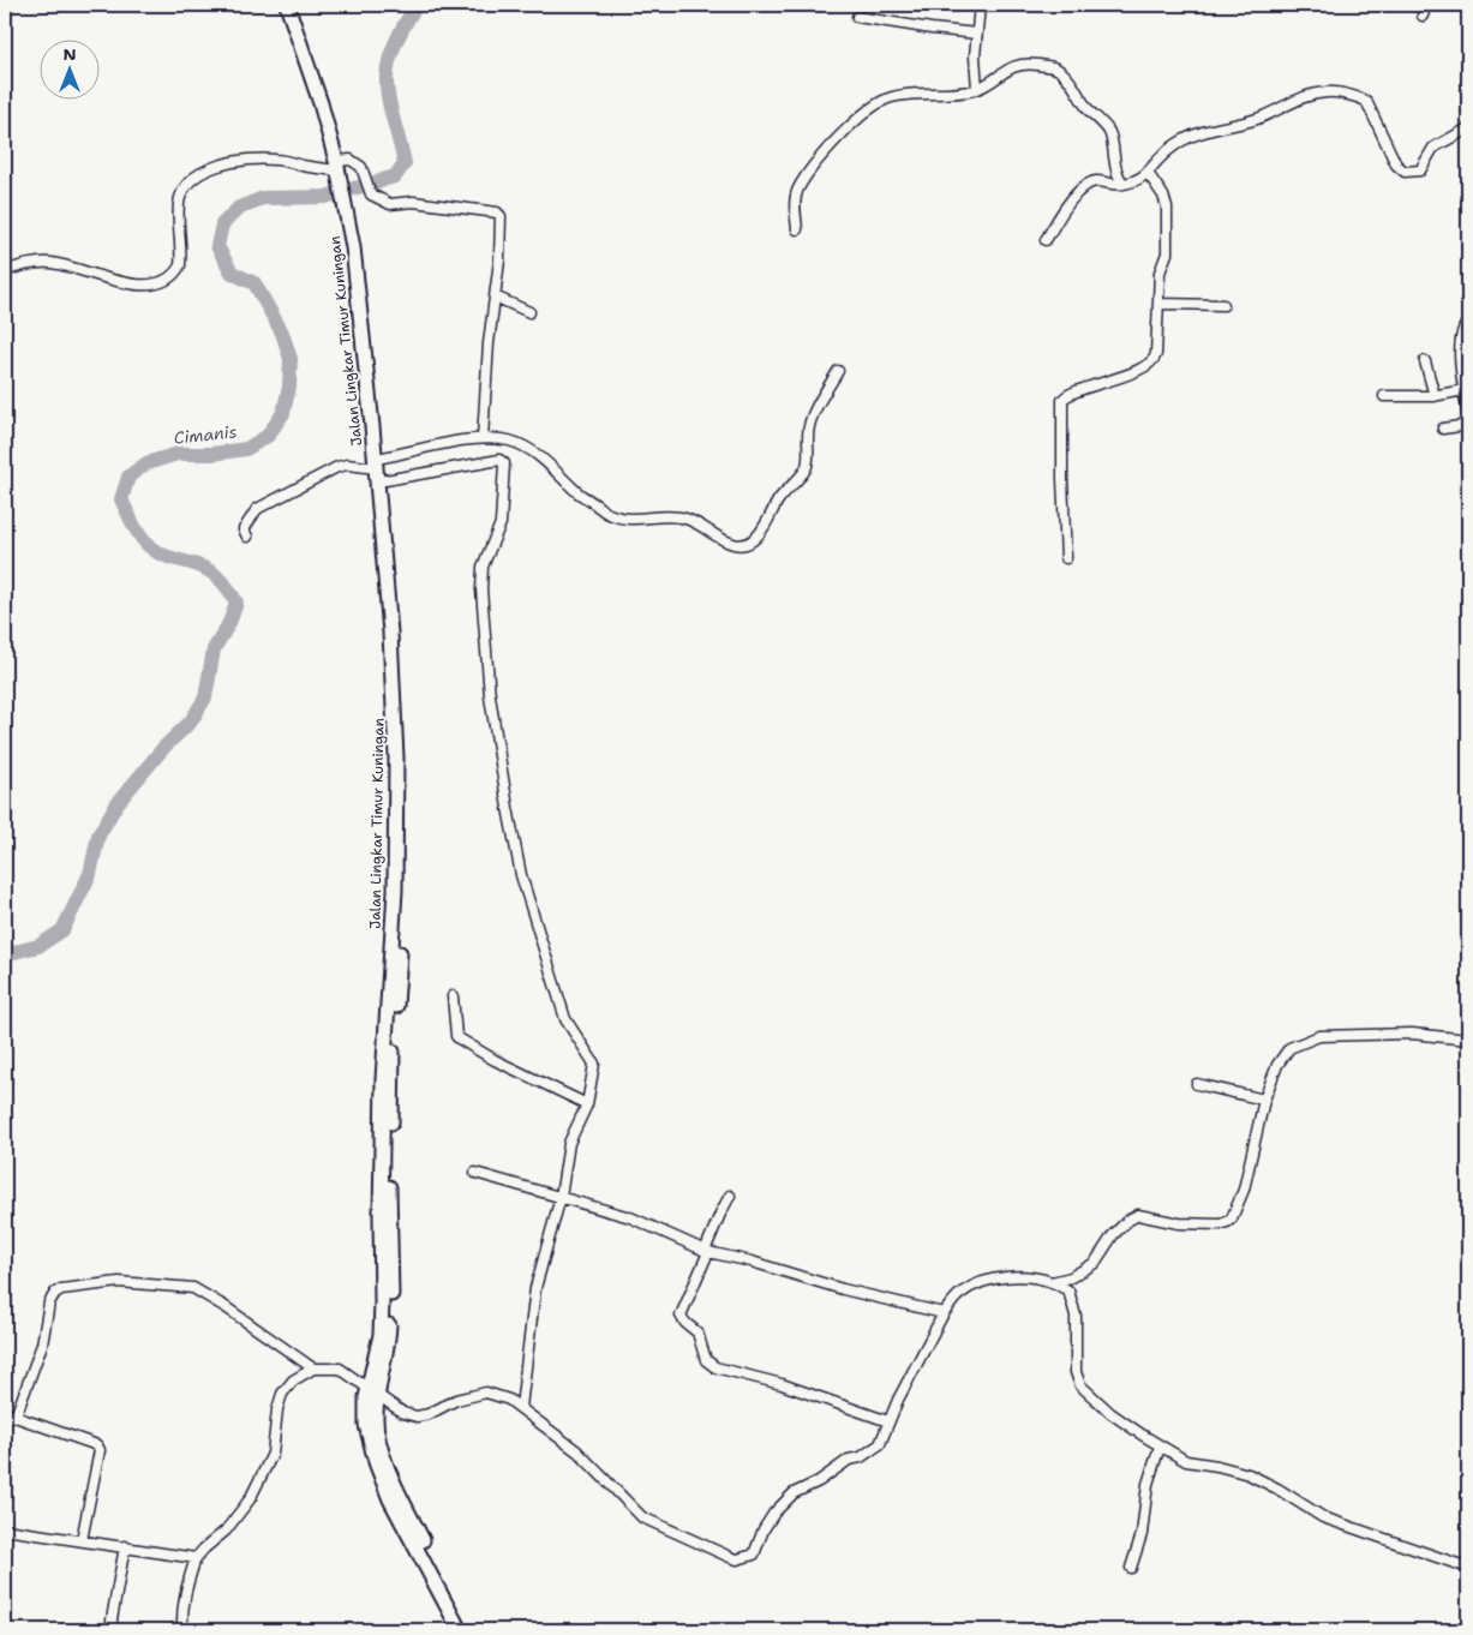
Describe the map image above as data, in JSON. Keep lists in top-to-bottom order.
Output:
{
  "streets": {
    "main road": ["Jalan Lingkar Timur Kuningan"]
  },
  "water": ["Cimanis"],
  "north": "top"
}
